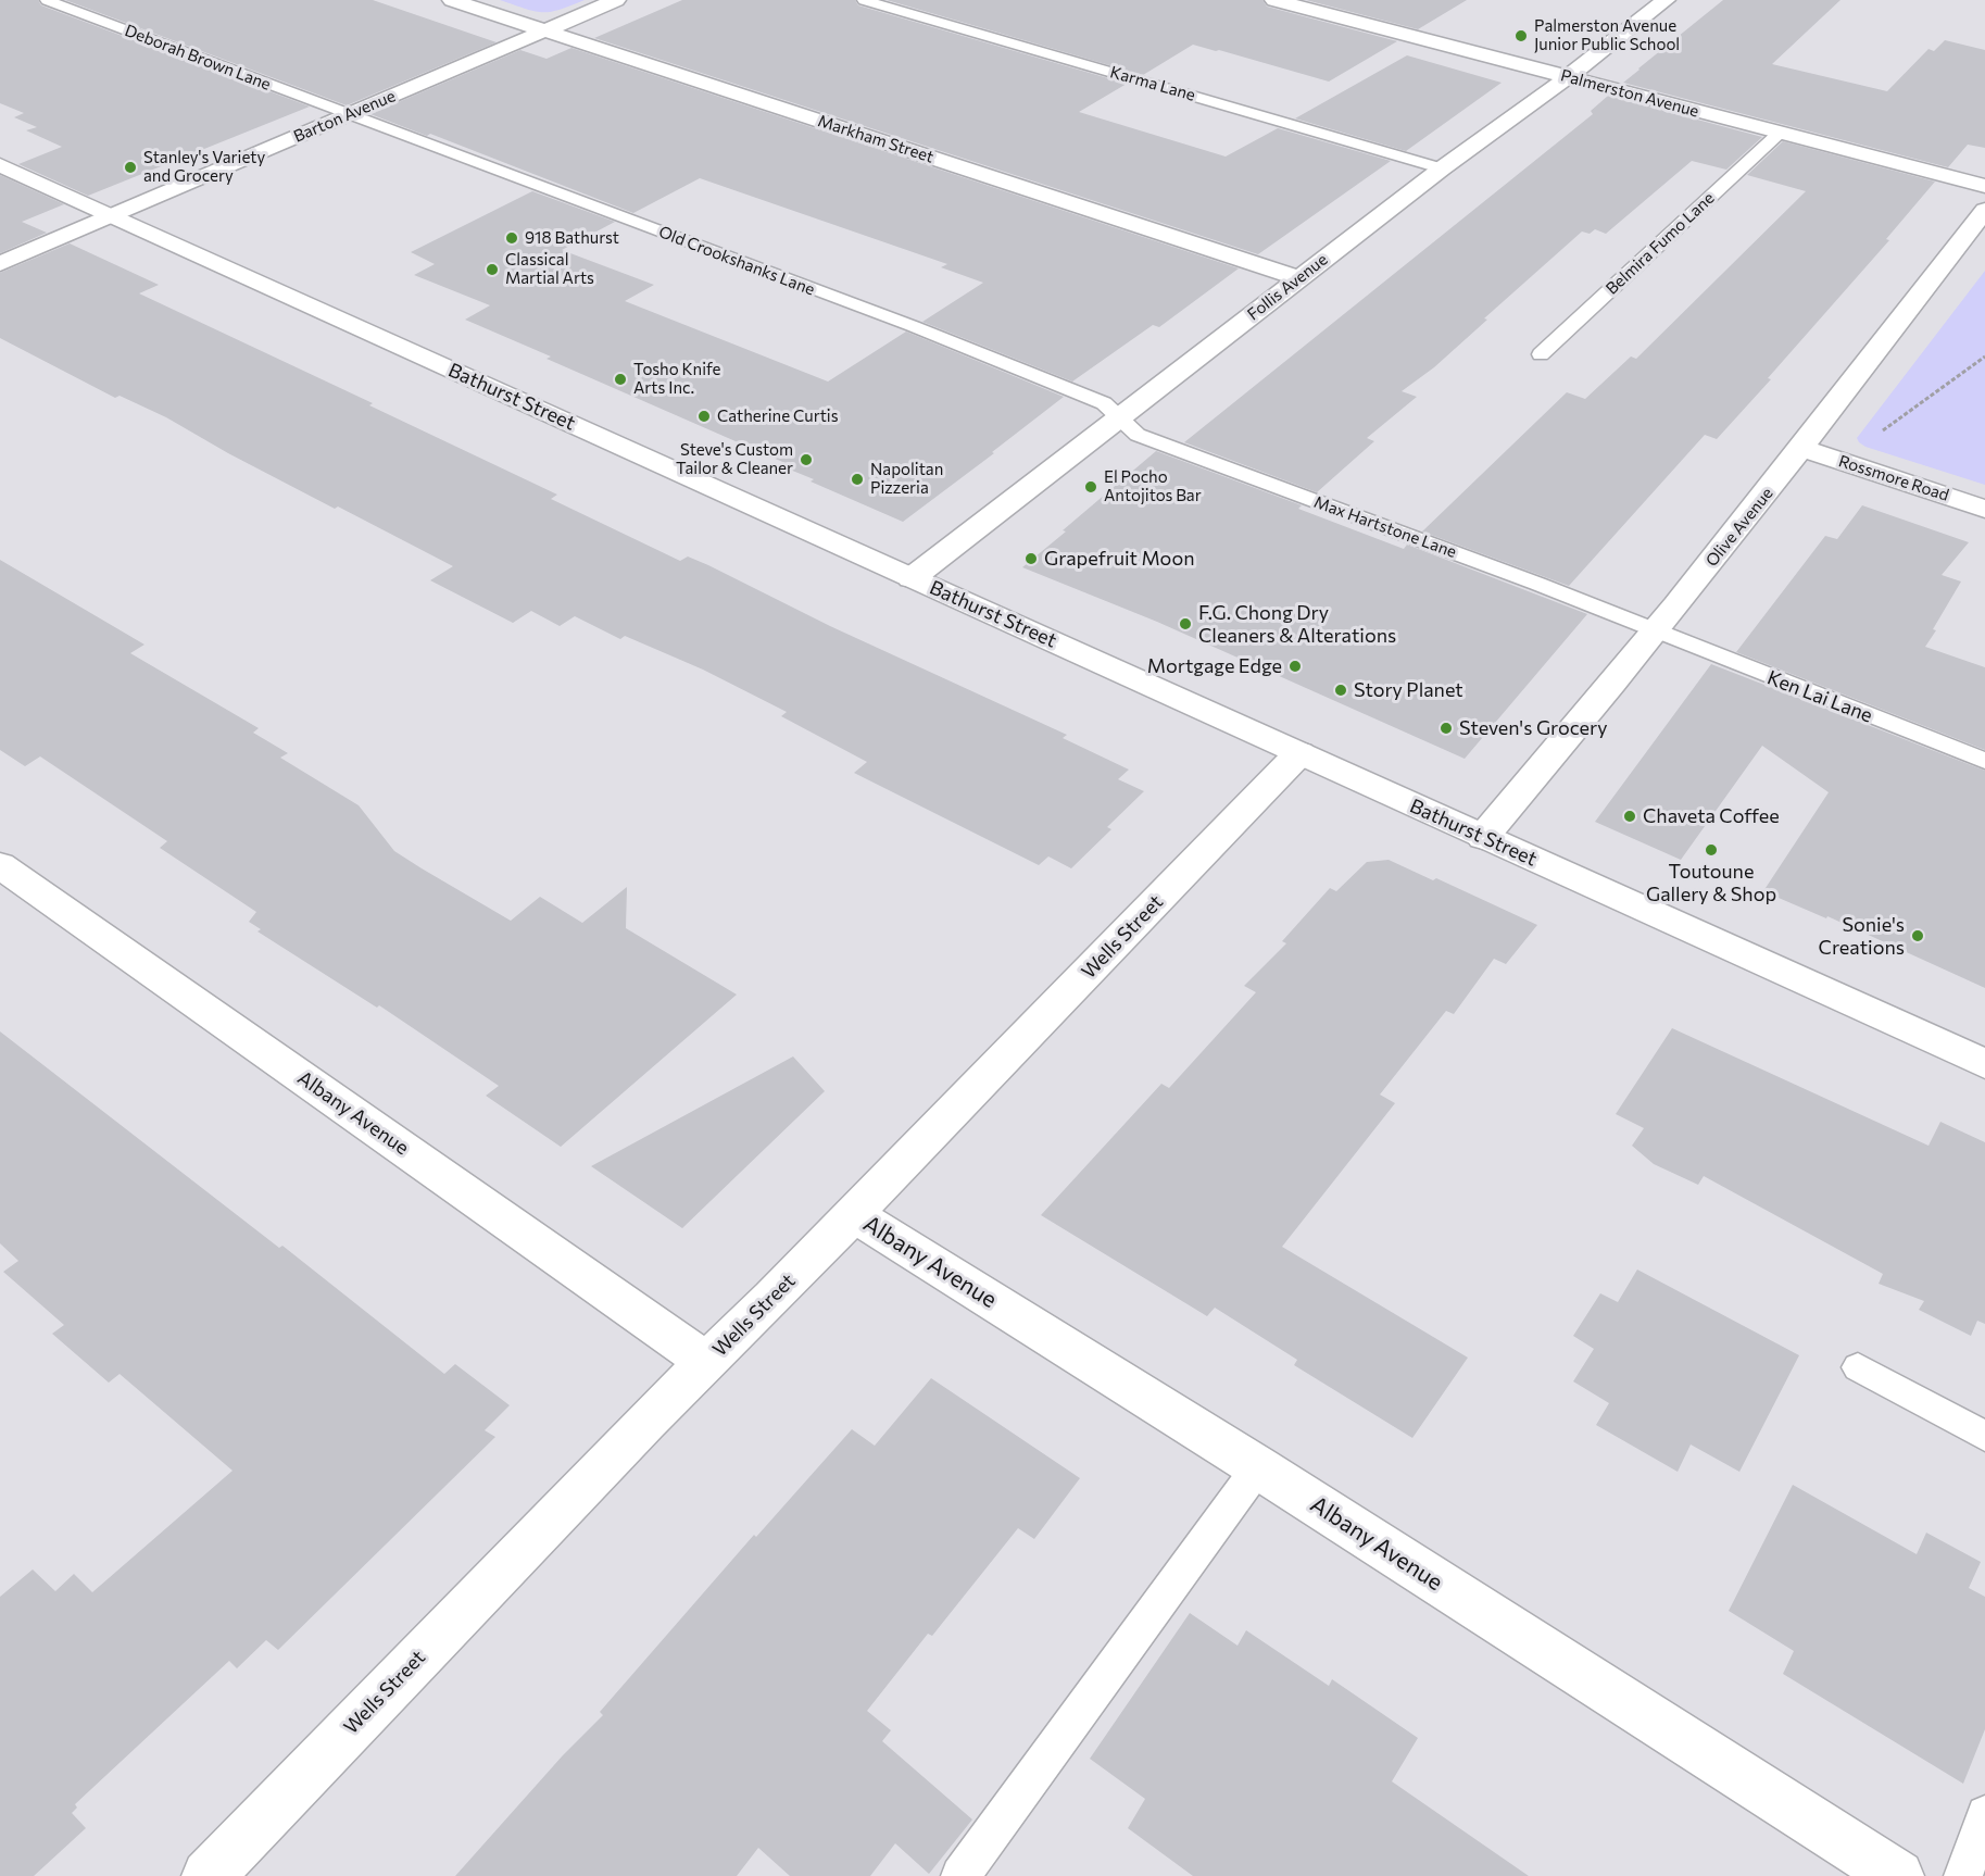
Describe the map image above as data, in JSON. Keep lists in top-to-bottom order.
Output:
{
  "streets": {
    "street": [
      "Palmerston Avenue",
      "Barton Avenue",
      "Markham Street",
      "Follis Avenue",
      "Bathurst Street",
      "Rossmore Road",
      "Olive Avenue",
      "Wells Street",
      "Albany Avenue"
    ],
    "lane": [
      "Deborah Brown Lane",
      "Karma Lane",
      "Belmira Fumo Lane",
      "Old Crookshanks Lane",
      "Max Hartstone Lane",
      "Ken Lai Lane"
    ]
  },
  "crossings": [
    ["Deborah Brown Lane", "Barton Avenue"],
    ["Deborah Brown Lane", "Old Crookshanks Lane"],
    ["Karma Lane", "Follis Avenue"],
    ["Palmerston Avenue", "Belmira Fumo Lane"],
    ["Palmerston Avenue", "Follis Avenue"],
    ["Barton Avenue", "Markham Street"],
    ["Barton Avenue", "Old Crookshanks Lane"],
    ["Barton Avenue", "Bathurst Street"],
    ["Markham Street", "Follis Avenue"],
    ["Old Crookshanks Lane", "Follis Avenue"],
    ["Old Crookshanks Lane", "Max Hartstone Lane"],
    ["Follis Avenue", "Bathurst Street"],
    ["Follis Avenue", "Max Hartstone Lane"],
    ["Bathurst Street", "Olive Avenue"],
    ["Bathurst Street", "Wells Street"],
    ["Rossmore Road", "Olive Avenue"],
    ["Max Hartstone Lane", "Olive Avenue"],
    ["Max Hartstone Lane", "Ken Lai Lane"],
    ["Olive Avenue", "Ken Lai Lane"],
    ["Wells Street", "Albany Avenue"]
  ],
  "places": [
    "Palmerston Avenue Junior Public School",
    "Stanley's Variety and Grocery",
    "918 Bathurst",
    "Classical Martial Arts",
    "Tosho Knife Arts Inc.",
    "Catherine Curtis",
    "Steve's Custom Tailor & Cleaner",
    "Napolitan Pizzeria",
    "El Pocho Antojitos Bar",
    "Grapefruit Moon",
    "F.G. Chong Dry Cleaners & Alterations",
    "Mortgage Edge",
    "Story Planet",
    "Steven's Grocery",
    "Chaveta Coffee",
    "Toutoune Gallery & Shop",
    "Sonie's Creations"
  ]
}
